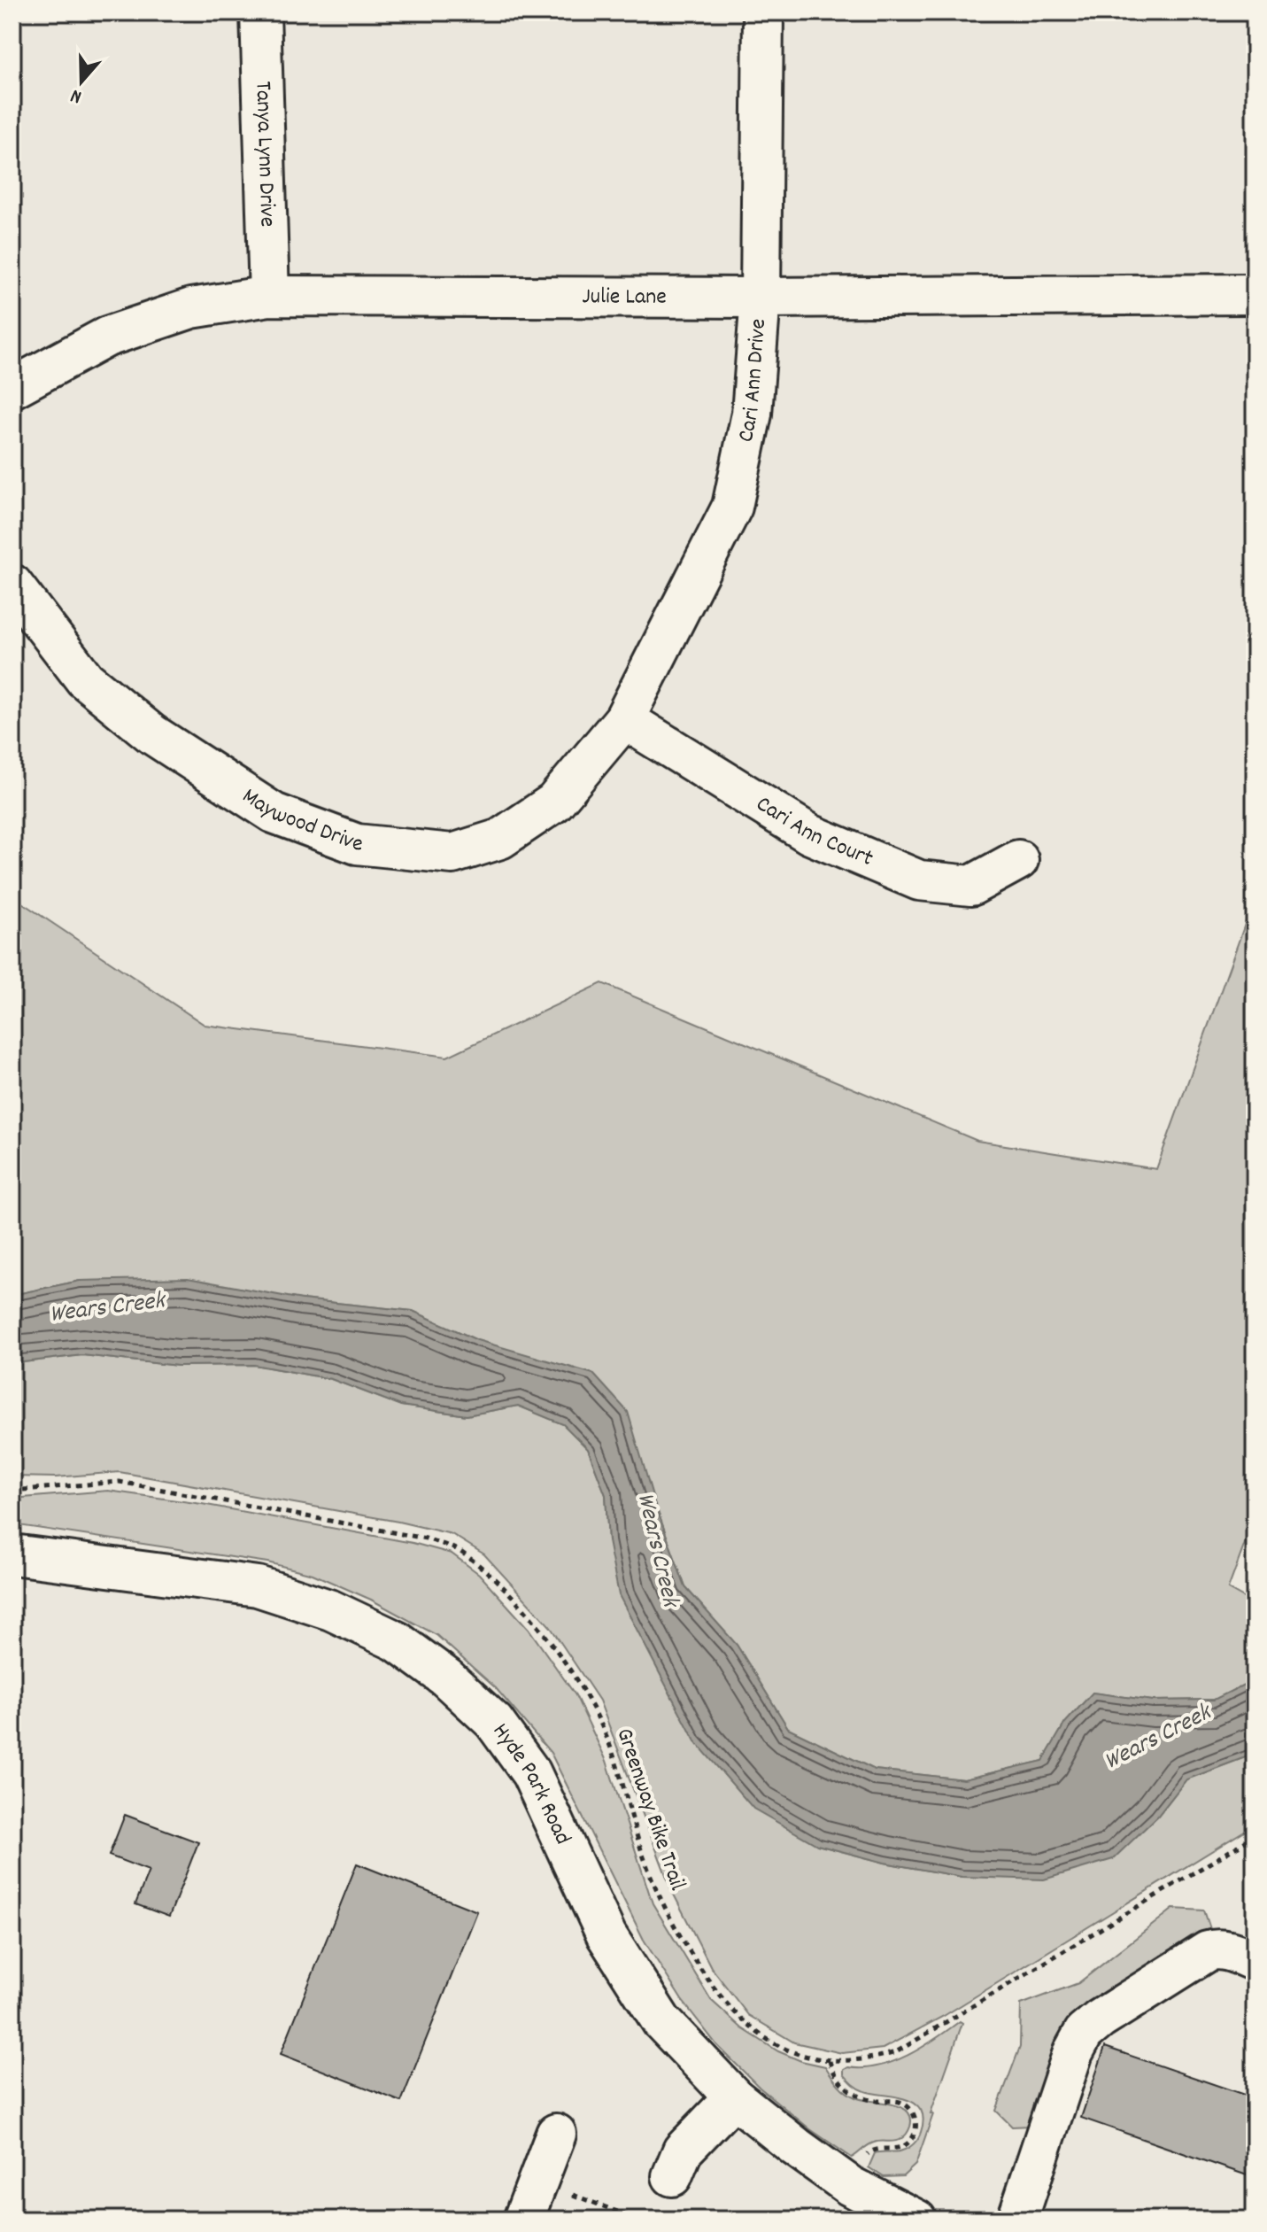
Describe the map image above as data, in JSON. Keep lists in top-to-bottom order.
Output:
{
  "streets": {
    "street": [
      "Tanya Lynn Drive",
      "Julie Lane",
      "Cari Ann Drive",
      "Maywood Drive",
      "Cari Ann Court",
      "Hyde Park Road"
    ],
    "path": ["Greenway Bike Trail"]
  },
  "crossings": [
    ["Tanya Lynn Drive", "Julie Lane"],
    ["Julie Lane", "Cari Ann Drive"],
    ["Cari Ann Drive", "Maywood Drive"],
    ["Cari Ann Drive", "Cari Ann Court"],
    ["Maywood Drive", "Cari Ann Court"]
  ],
  "water": ["Wears Creek"],
  "north": "bottom"
}
